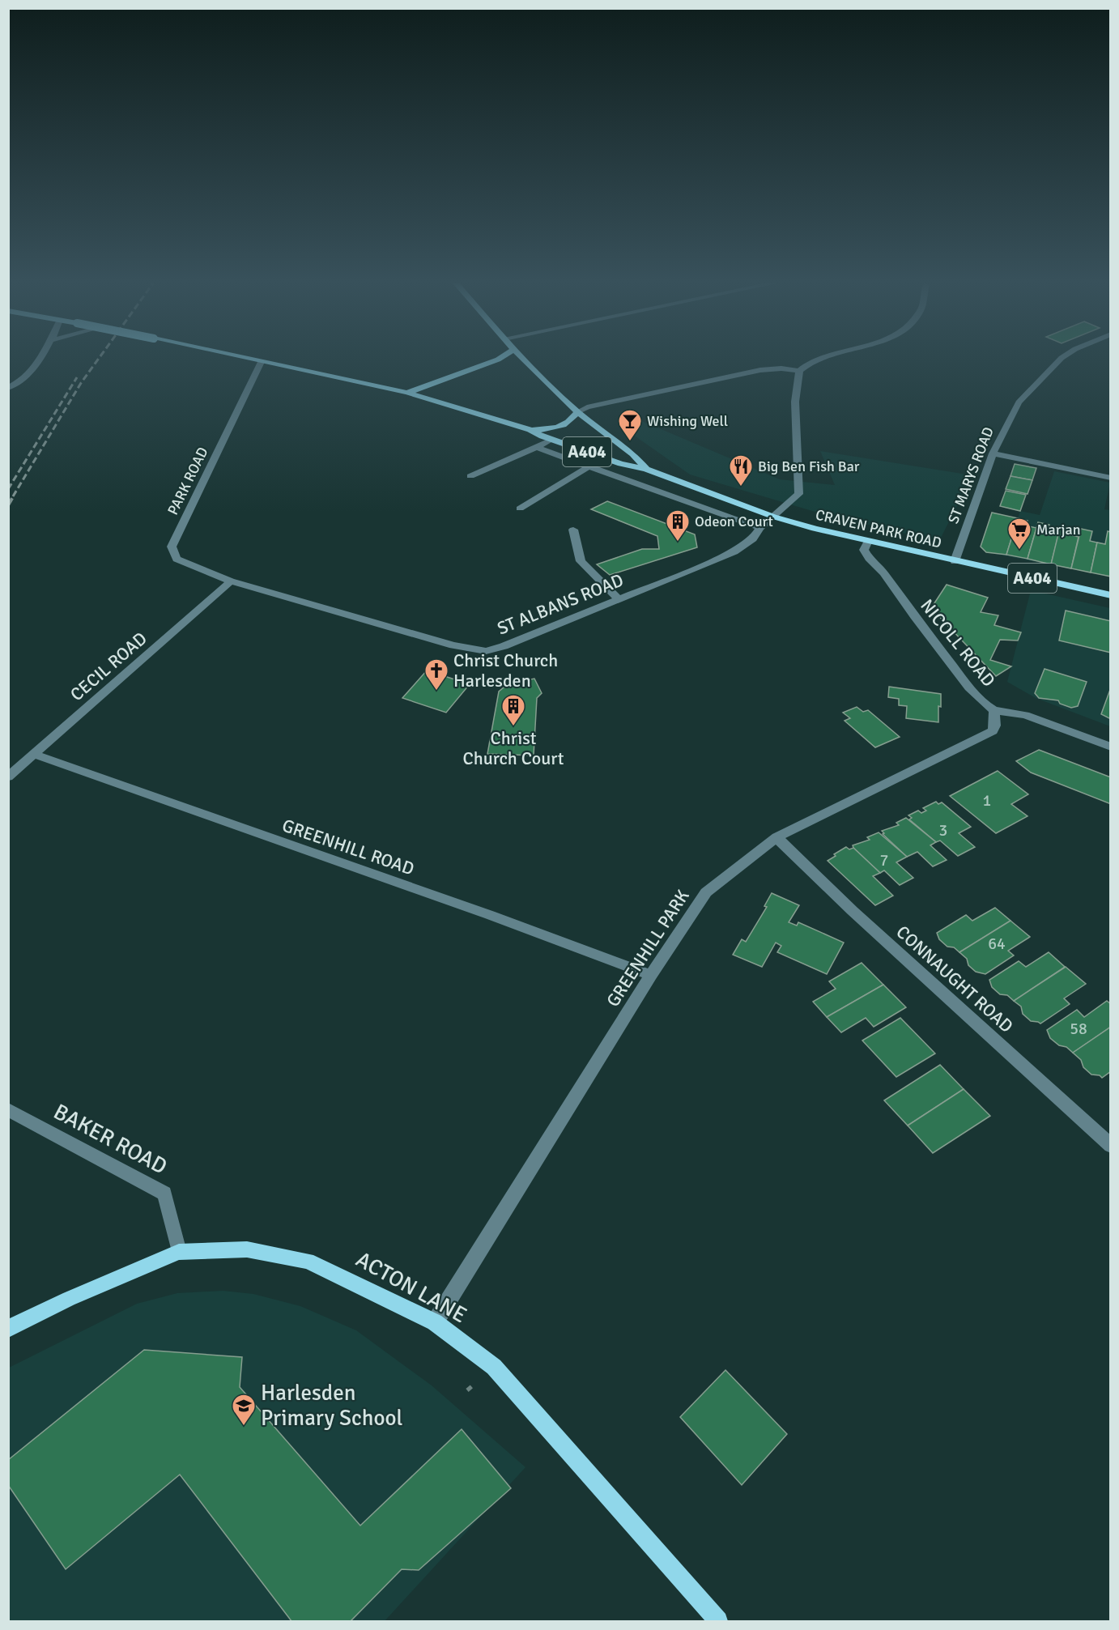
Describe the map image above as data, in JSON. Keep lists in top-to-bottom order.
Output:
{
  "streets": {
    "main road": ["A404", "CRAVEN PARK ROAD", "ACTON LANE"],
    "street": [
      "ST MARYS ROAD",
      "PARK ROAD",
      "ST ALBANS ROAD",
      "NICOLL ROAD",
      "CECIL ROAD",
      "GREENHILL ROAD",
      "GREENHILL PARK",
      "CONNAUGHT ROAD",
      "BAKER ROAD"
    ]
  },
  "crossings": [
    ["A404", "PARK ROAD"],
    ["A404", "CRAVEN PARK ROAD"],
    ["ST MARYS ROAD", "CRAVEN PARK ROAD"],
    ["PARK ROAD", "ST ALBANS ROAD"],
    ["PARK ROAD", "CECIL ROAD"],
    ["CRAVEN PARK ROAD", "ST ALBANS ROAD"],
    ["CRAVEN PARK ROAD", "NICOLL ROAD"],
    ["ST ALBANS ROAD", "CECIL ROAD"],
    ["NICOLL ROAD", "GREENHILL PARK"],
    ["CECIL ROAD", "GREENHILL ROAD"],
    ["GREENHILL ROAD", "GREENHILL PARK"],
    ["GREENHILL PARK", "CONNAUGHT ROAD"],
    ["GREENHILL PARK", "ACTON LANE"],
    ["BAKER ROAD", "ACTON LANE"]
  ],
  "places": {
    "bar": ["Wishing Well"],
    "restaurant": ["Big Ben Fish Bar"],
    "building": ["Odeon Court", "Christ Church Court"],
    "supermarket": ["Marjan"],
    "church": ["Christ Church Harlesden"],
    "school or university": ["Harlesden Primary School"]
  },
  "house_numbers": [
    "1",
    "3",
    "7",
    "64",
    "58"
  ]
}
